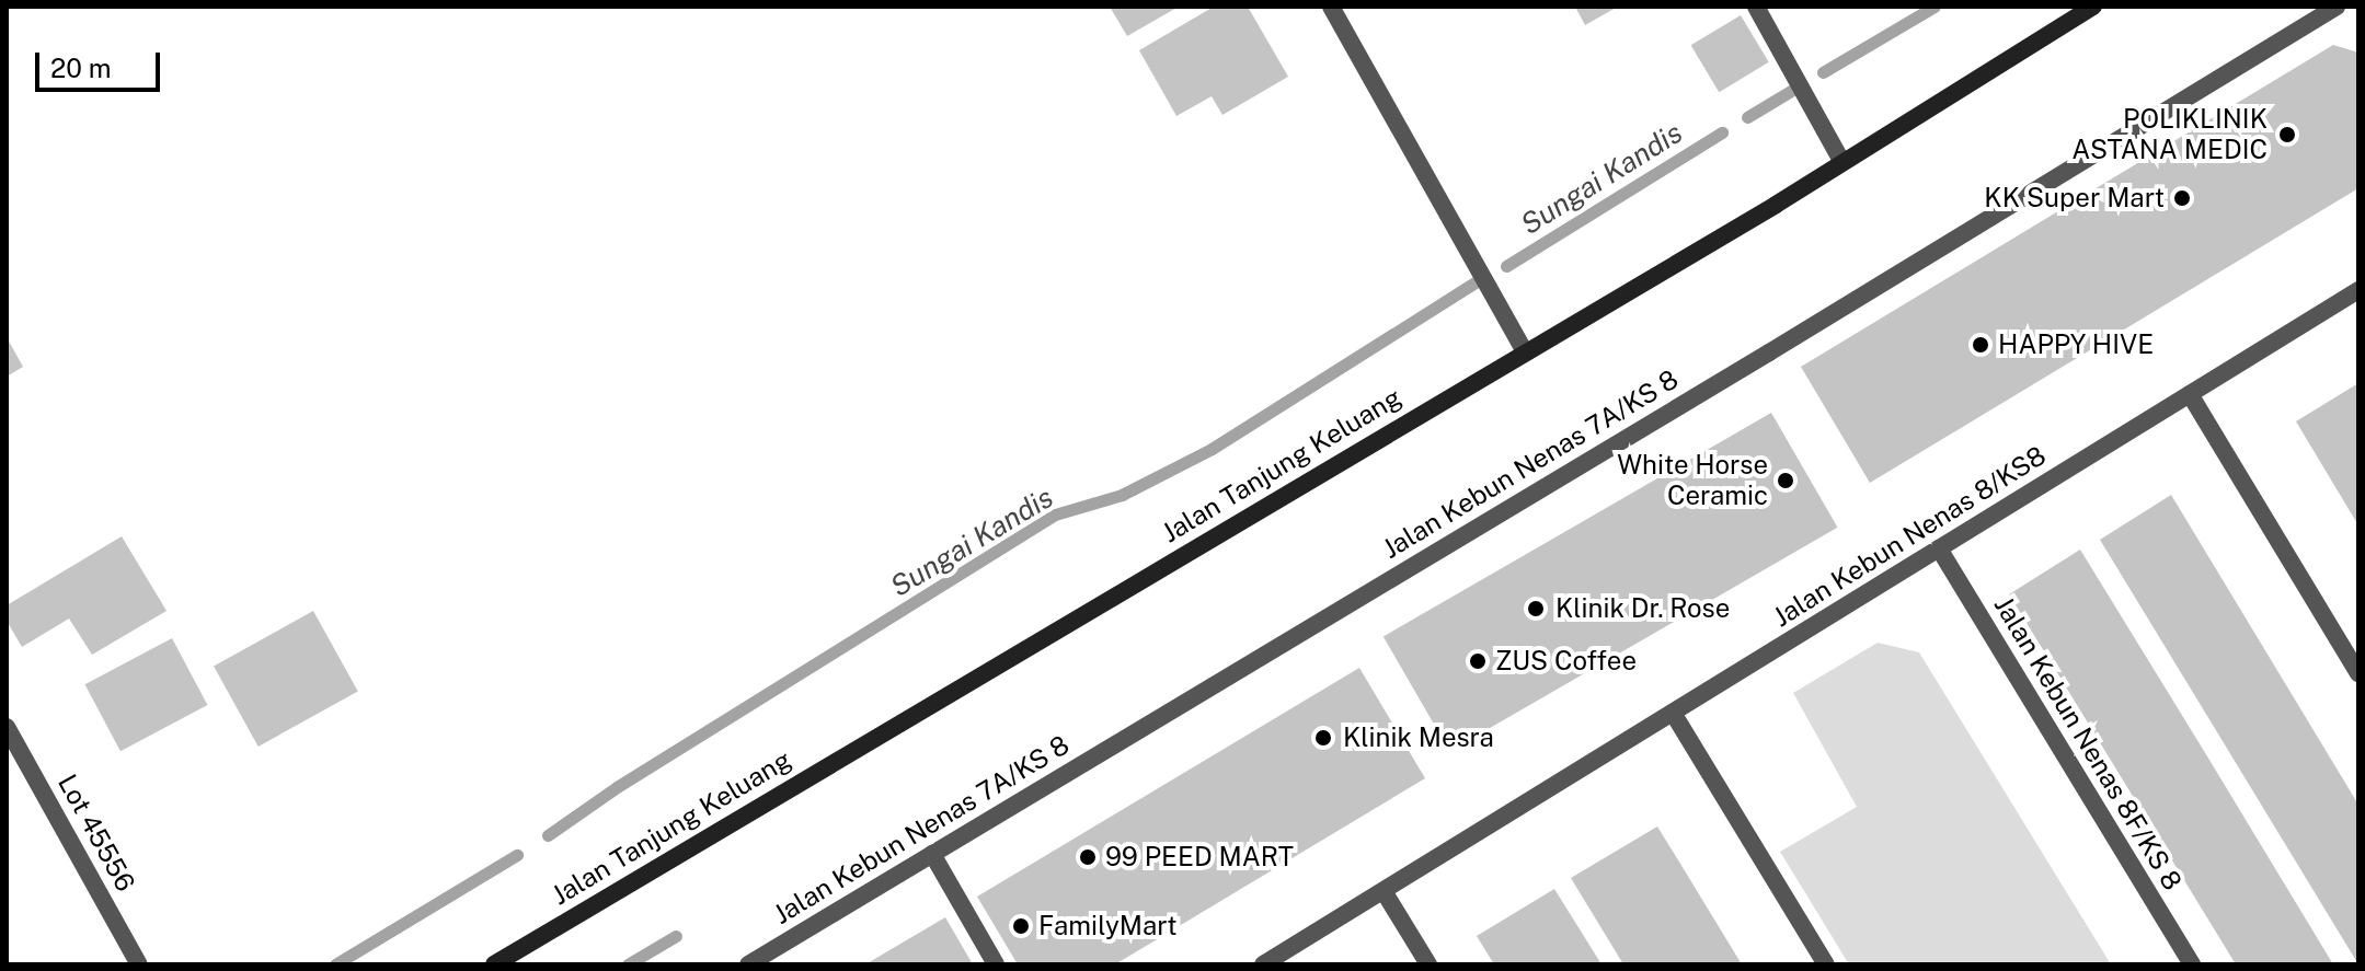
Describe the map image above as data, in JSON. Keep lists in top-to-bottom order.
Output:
{
  "streets": {
    "main road": ["Jalan Tanjung Keluang"],
    "street": [
      "Jalan Kebun Nenas 7A/KS 8",
      "Jalan Kebun Nenas 8/KS8",
      "Jalan Kebun Nenas 8F/KS 8",
      "Lot 45556"
    ]
  },
  "crossings": [
    ["Jalan Kebun Nenas 8/KS8", "Jalan Kebun Nenas 8F/KS 8"]
  ],
  "water": ["Sungai Kandis"],
  "places": [
    "POLIKLINIK ASTANA MEDIC",
    "KK Super Mart",
    "HAPPY HIVE",
    "White Horse Ceramic",
    "Klinik Dr. Rose",
    "ZUS Coffee",
    "Klinik Mesra",
    "99 PEED MART",
    "FamilyMart"
  ],
  "scale_bar": "20 m"
}
